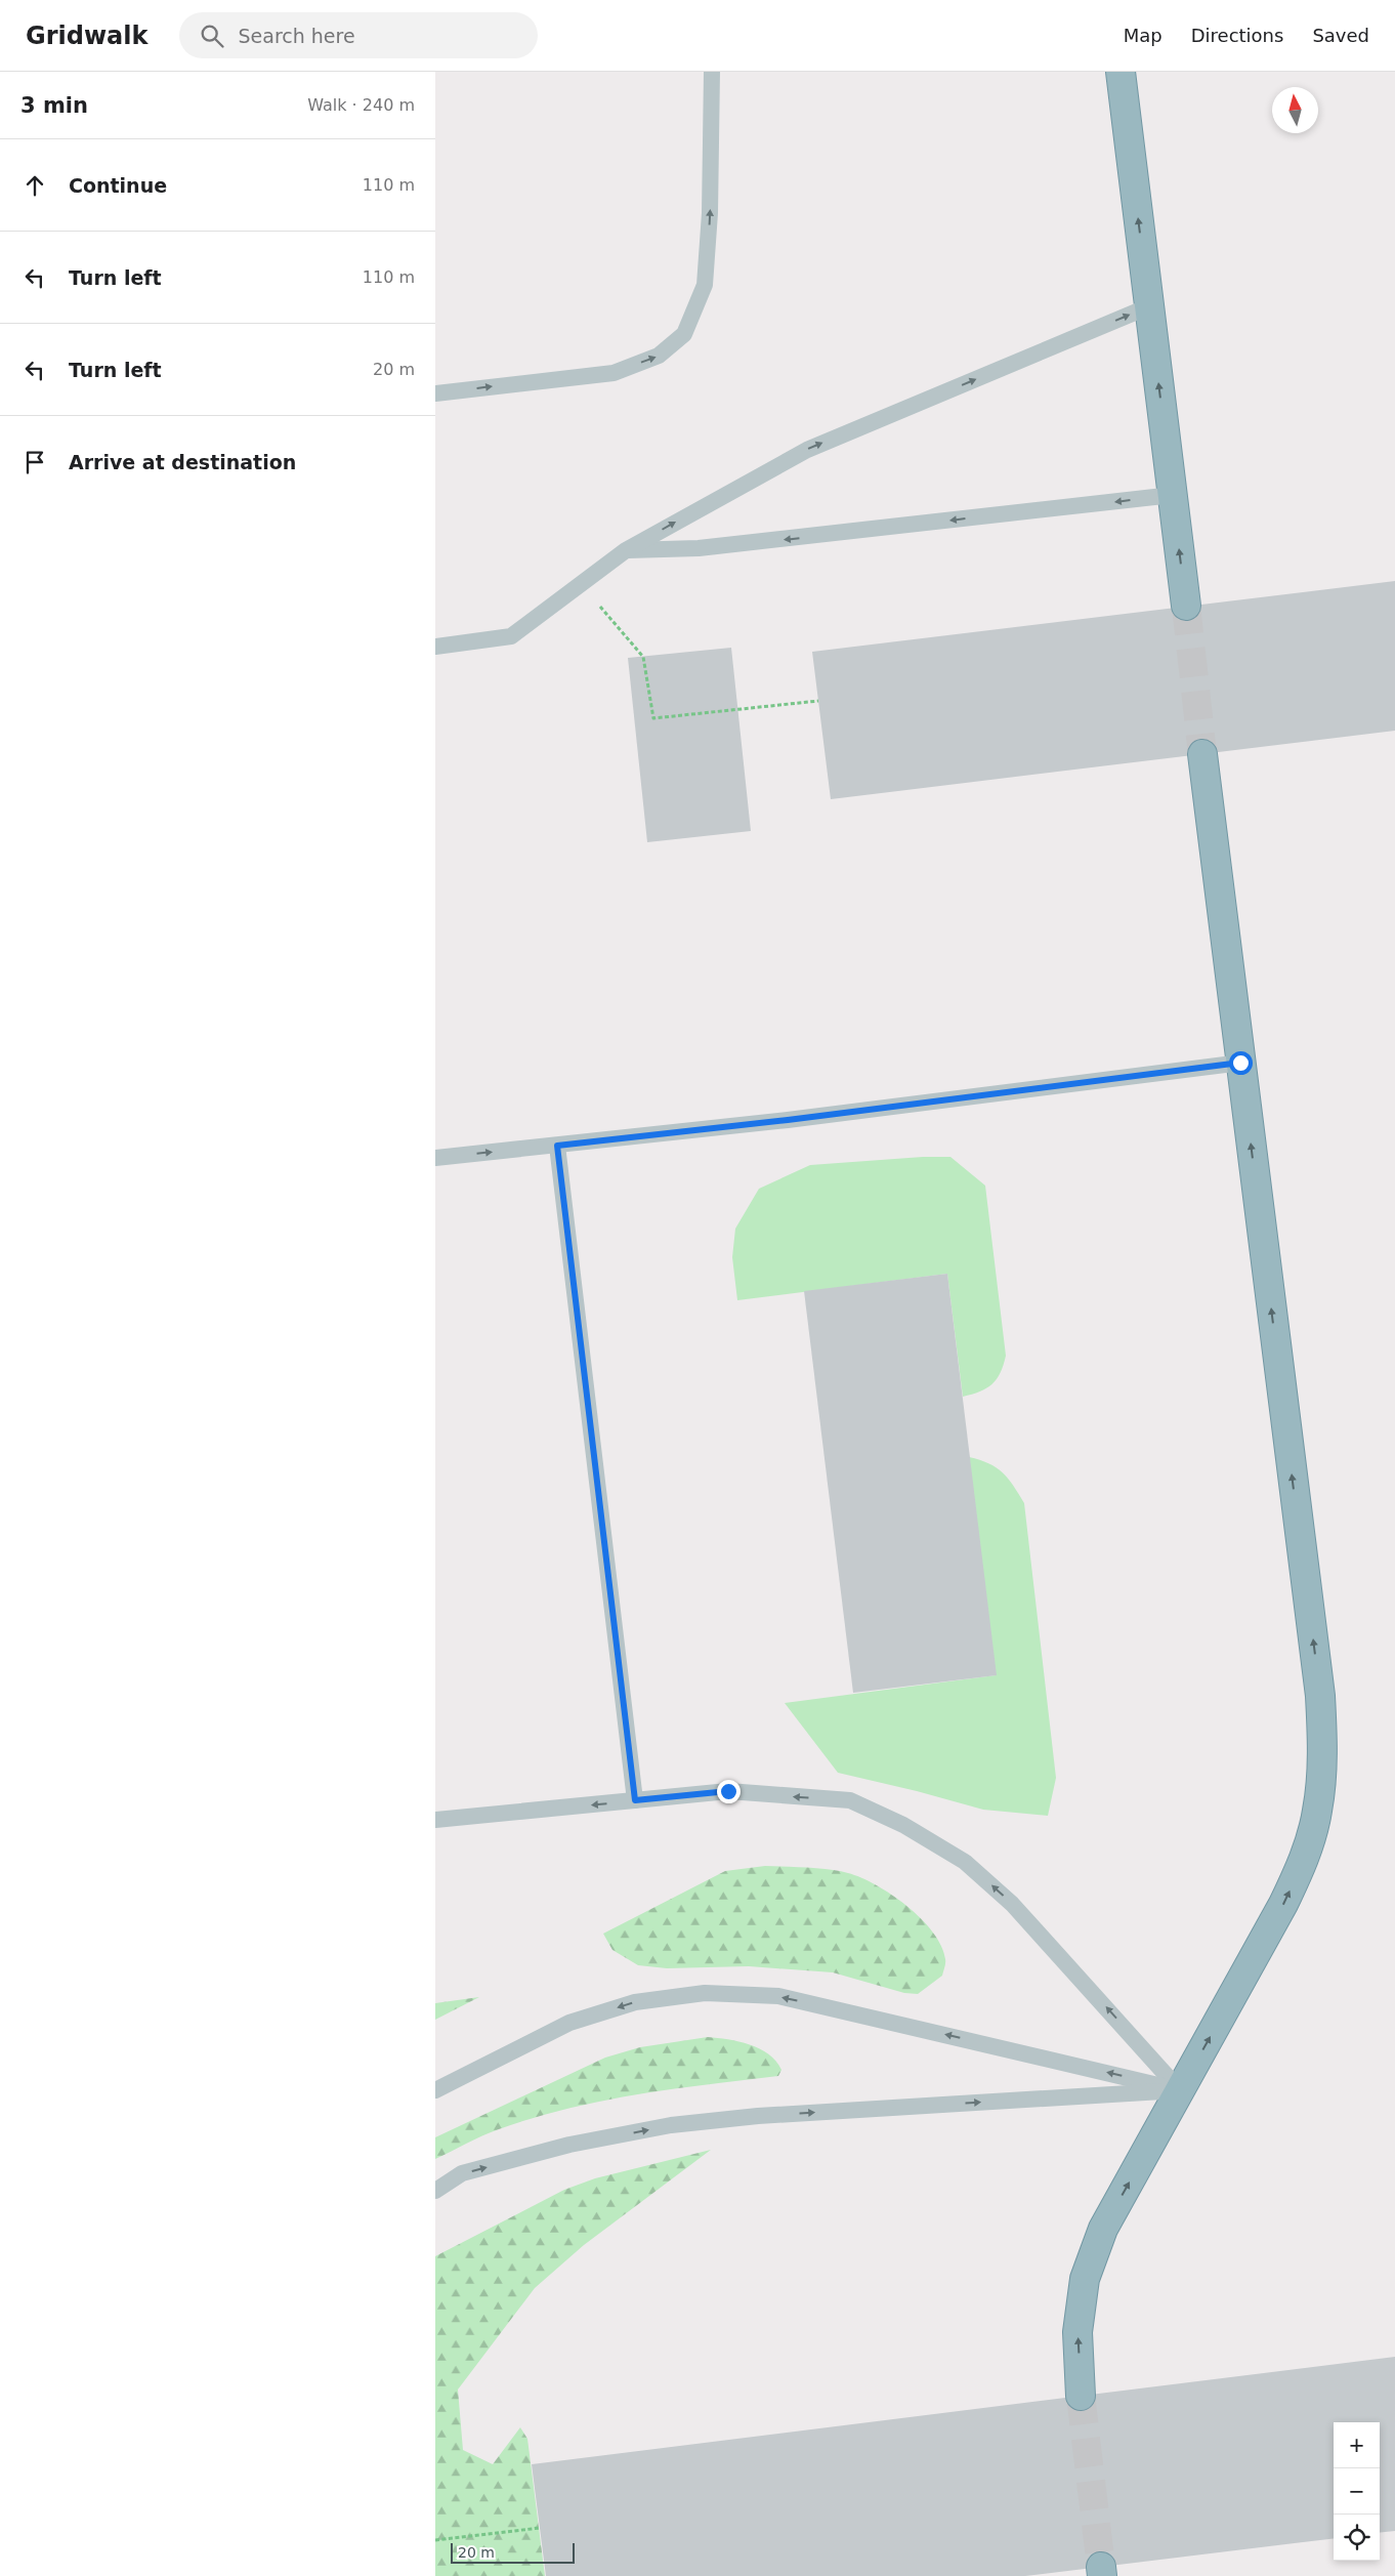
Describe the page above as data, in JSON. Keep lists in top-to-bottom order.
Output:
{
  "scale_bar": "20 m",
  "north": "top",
  "page": {
    "header": "Gridwalk",
    "search": "Search here",
    "nav": ["Map", "Directions", "Saved"],
    "heading": ["3 min", "Walk · 240 m"],
    "list": [
      ["Continue", "110 m"],
      ["Turn left", "110 m"],
      ["Turn left", "20 m"],
      "Arrive at destination"
    ],
    "map_buttons": ["+", "−"],
    "scale": "20 m"
  }
}
